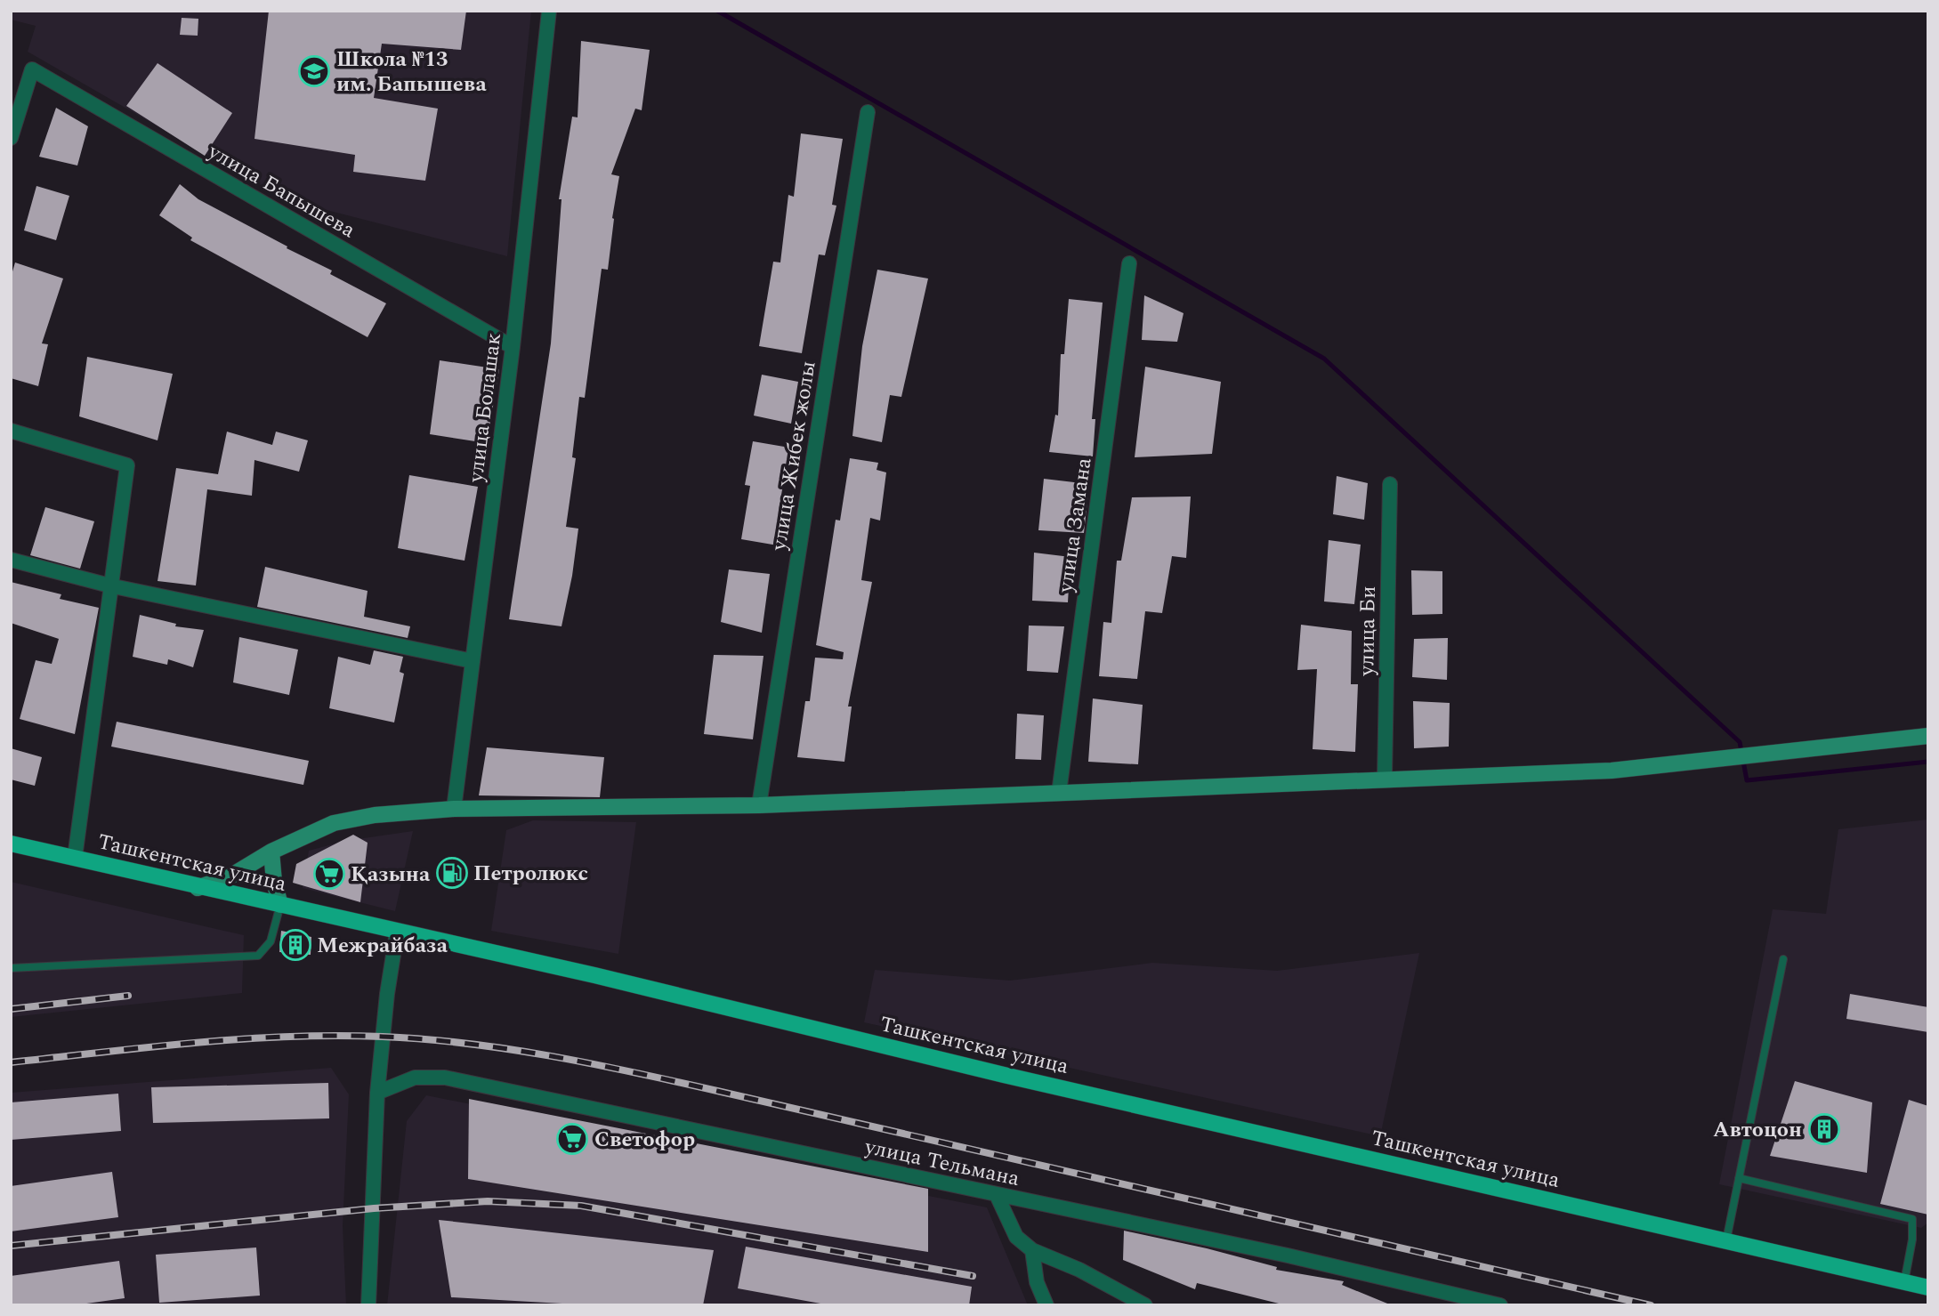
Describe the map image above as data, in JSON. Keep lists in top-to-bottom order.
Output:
{
  "streets": {
    "main road": ["Ташкентская улица"],
    "street": [
      "улица Бапышева",
      "улица Болашак",
      "улица Жибек жолы",
      "улица Замана",
      "улица Би",
      "улица Тельмана"
    ]
  },
  "crossings": [
    ["улица Бапышева", "улица Болашак"]
  ],
  "places": {
    "school or university": ["Школа №13 им. Бапышева"],
    "fuel station": ["Петролюкс"],
    "supermarket": ["Қазына", "Светофор"],
    "building": ["Межрайбаза", "Автоцон"]
  }
}
